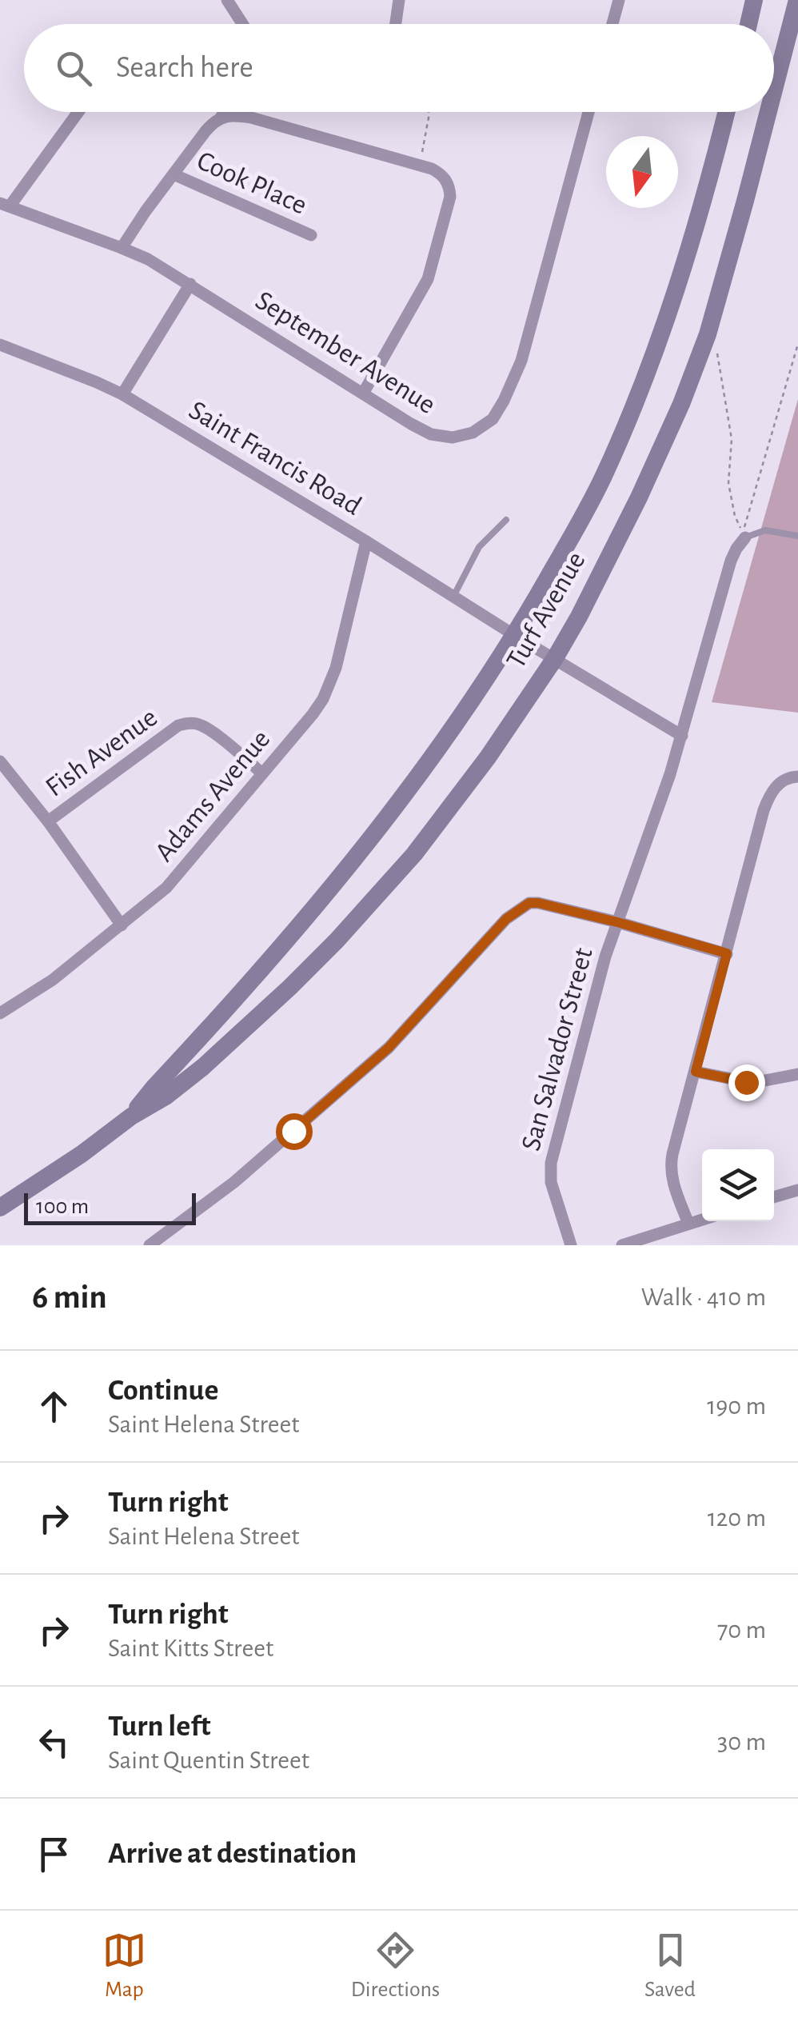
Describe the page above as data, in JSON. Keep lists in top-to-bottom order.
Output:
{
  "streets": {
    "main road": ["Turf Avenue"],
    "street": [
      "Cook Place",
      "September Avenue",
      "Saint Francis Road",
      "Fish Avenue",
      "Adams Avenue",
      "San Salvador Street"
    ]
  },
  "crossings": [
    ["Saint Francis Road", "Turf Avenue"],
    ["Saint Francis Road", "Adams Avenue"],
    ["Fish Avenue", "Adams Avenue"]
  ],
  "scale_bar": "100 m",
  "north": "bottom",
  "page": {
    "search": "Search here",
    "scale": "100 m",
    "heading": ["6 min", "Walk · 410 m"],
    "list": [
      ["Continue", "Saint Helena Street", "190 m"],
      ["Turn right", "Saint Helena Street", "120 m"],
      ["Turn right", "Saint Kitts Street", "70 m"],
      ["Turn left", "Saint Quentin Street", "30 m"],
      "Arrive at destination"
    ],
    "nav": ["Map", "Directions", "Saved"]
  }
}
